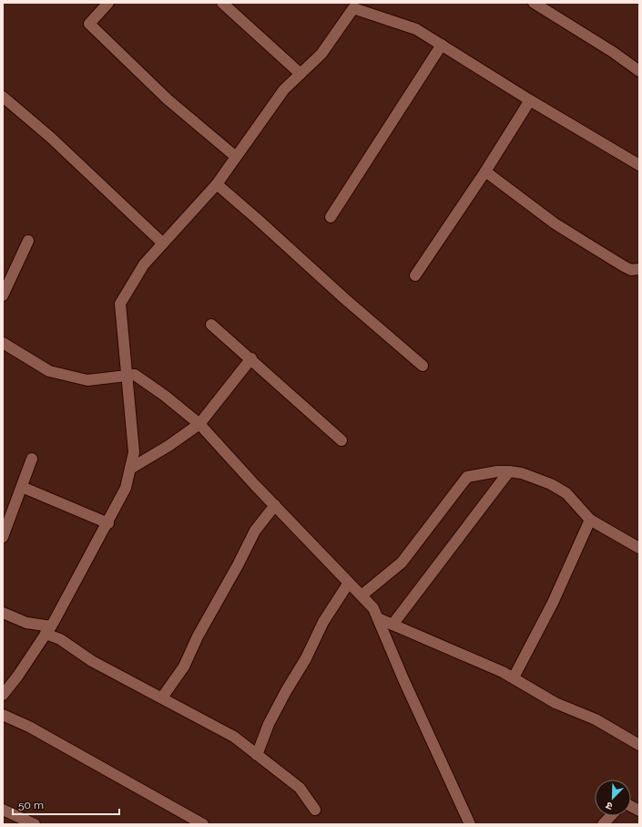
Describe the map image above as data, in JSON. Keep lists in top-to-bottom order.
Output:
{
  "scale_bar": "50 m",
  "north": "bottom left"
}
